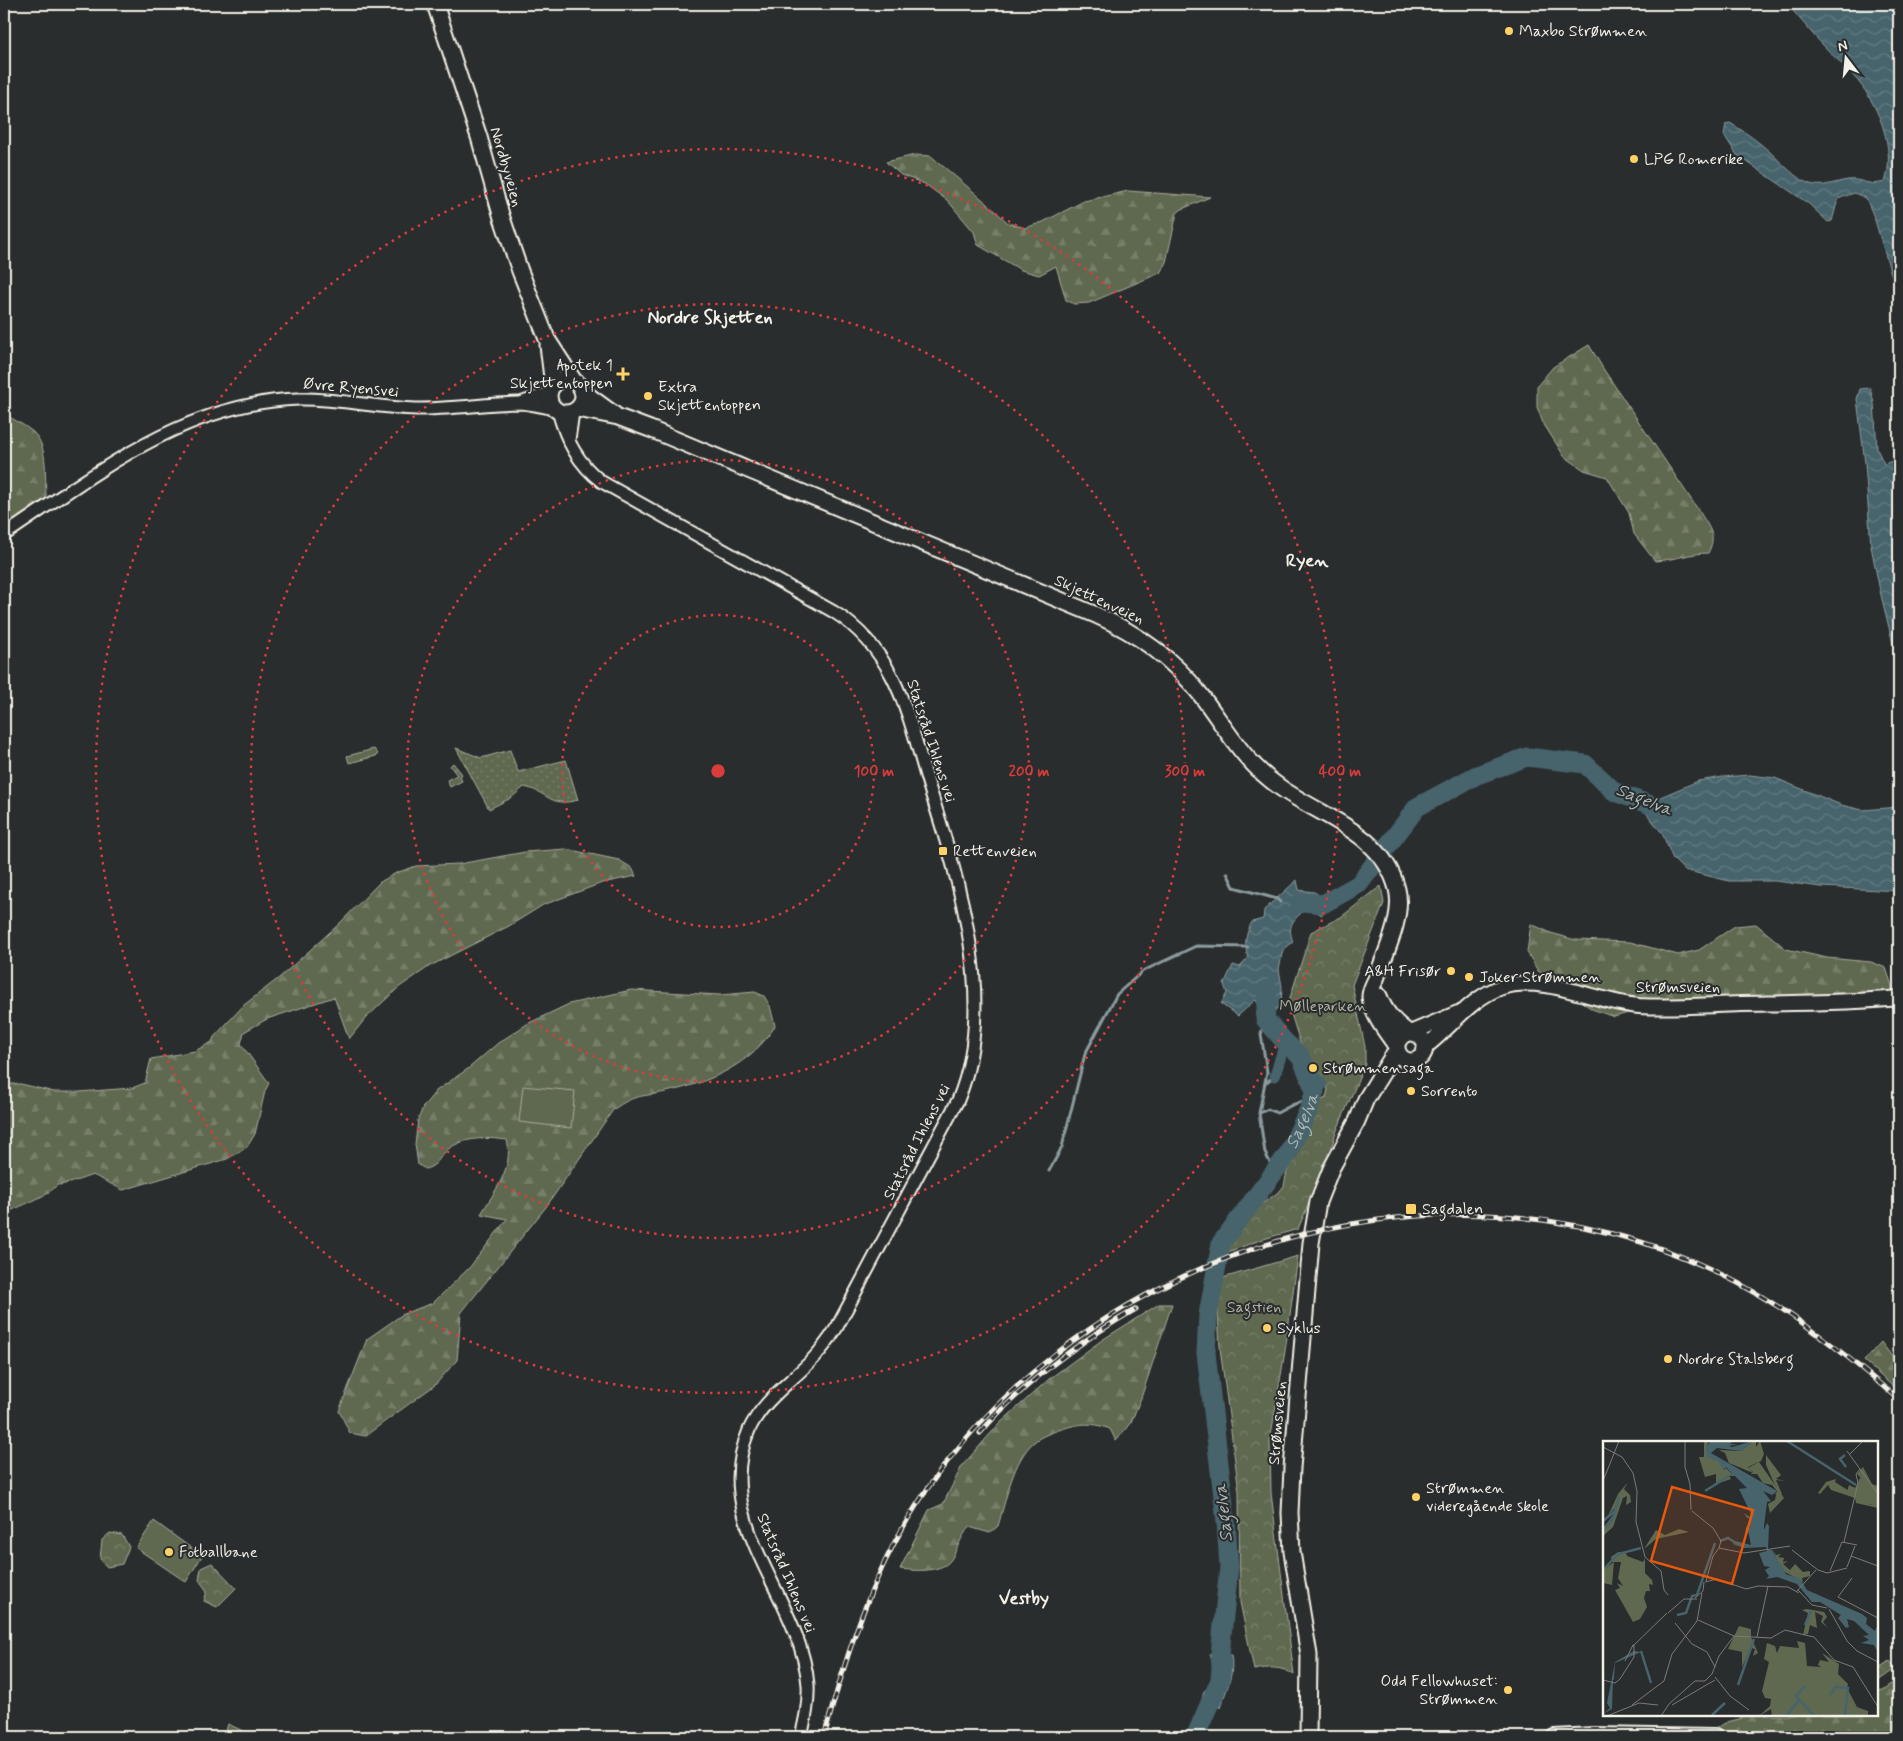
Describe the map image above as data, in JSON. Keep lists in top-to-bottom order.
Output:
{
  "streets": {
    "main road": ["Nordbyveien", "Skjettenveien", "Strømsveien"],
    "street": ["Øvre Ryensvei", "Statsråd Ihlens vei"]
  },
  "crossings": [
    ["Nordbyveien", "Øvre Ryensvei"],
    ["Nordbyveien", "Skjettenveien"],
    ["Nordbyveien", "Statsråd Ihlens vei"],
    ["Øvre Ryensvei", "Skjettenveien"],
    ["Øvre Ryensvei", "Statsråd Ihlens vei"],
    ["Skjettenveien", "Statsråd Ihlens vei"],
    ["Skjettenveien", "Strømsveien"]
  ],
  "districts": ["Nordre Skjetten", "Ryen", "Vestby"],
  "water": ["Sagelva"],
  "parks": ["Mølleparken", "Sagstien"],
  "places": {
    "other": [
      "Maxbo Strømmen",
      "LPG Romerike",
      "Extra Skjettentoppen",
      "A&H Frisør",
      "Joker Strømmen",
      "Strømmensaga",
      "Sorrento",
      "Syklus",
      "Nordre Stalsberg",
      "Strømmen videregående skole",
      "Fotballbane",
      "Odd Fellowhuset: Strømmen"
    ],
    "health": ["Apotek 1 Skjettentoppen"],
    "transit": ["Rettenveien", "Sagdalen"]
  },
  "north": "top",
  "rings": [
    "100 m",
    "200 m",
    "300 m",
    "400 m"
  ]
}
